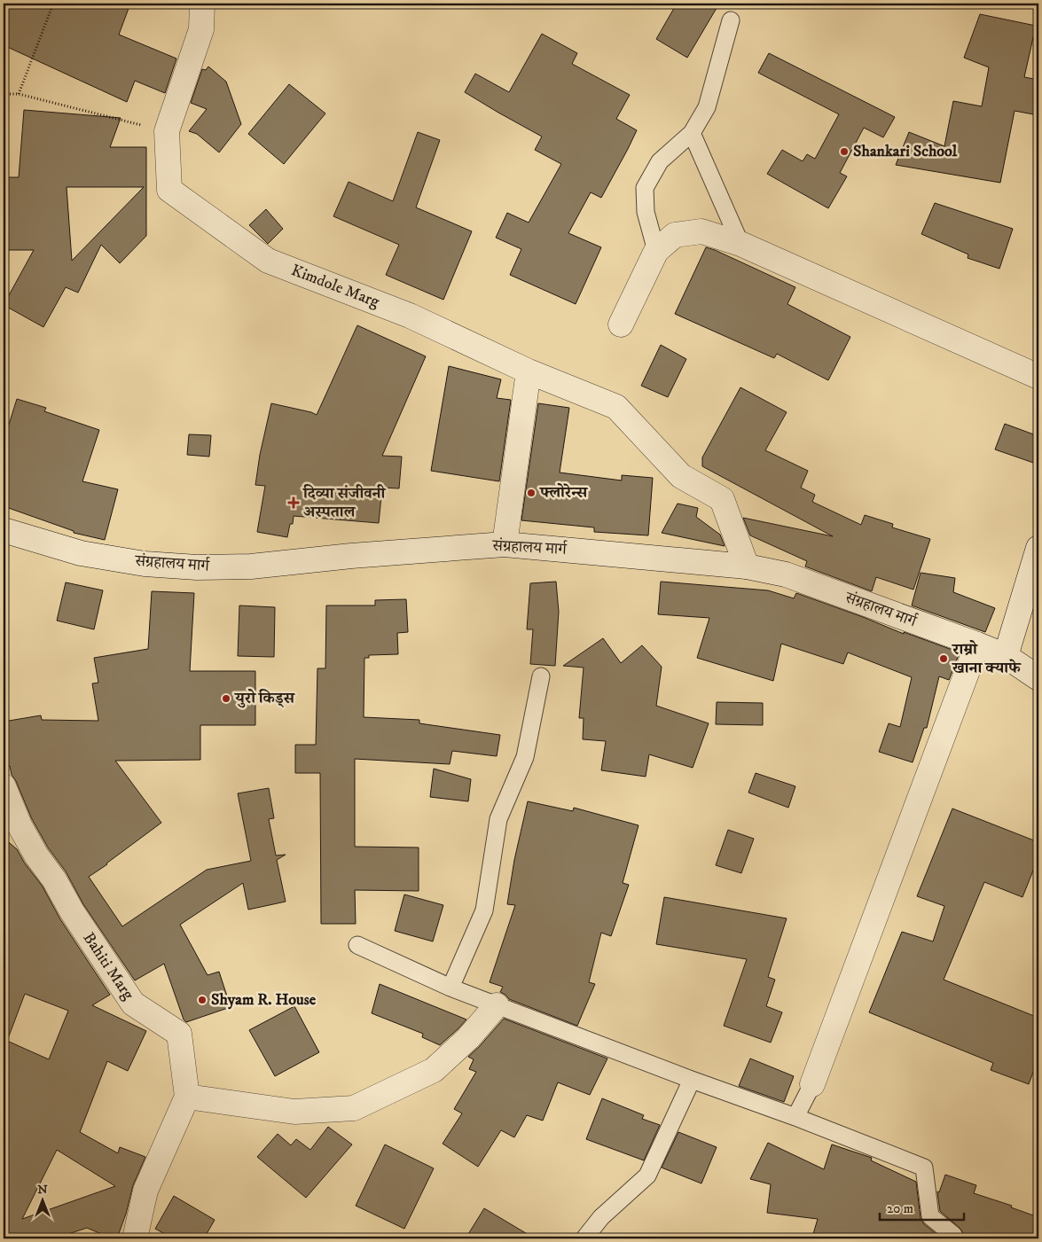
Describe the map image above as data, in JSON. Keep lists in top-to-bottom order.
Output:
{
  "streets": {
    "street": ["Kimdole Marg", "संग्रहालय मार्ग", "Bahiti Marg"]
  },
  "places": {
    "other": [
      "Shankari School",
      "फ्लोरेन्स",
      "राम्रो खाना क्याफे",
      "युरो किड्स",
      "Shyam R. House"
    ],
    "health": ["दिव्या संजीवनी अस्पताल"]
  },
  "scale_bar": "20 m",
  "north": "top"
}
